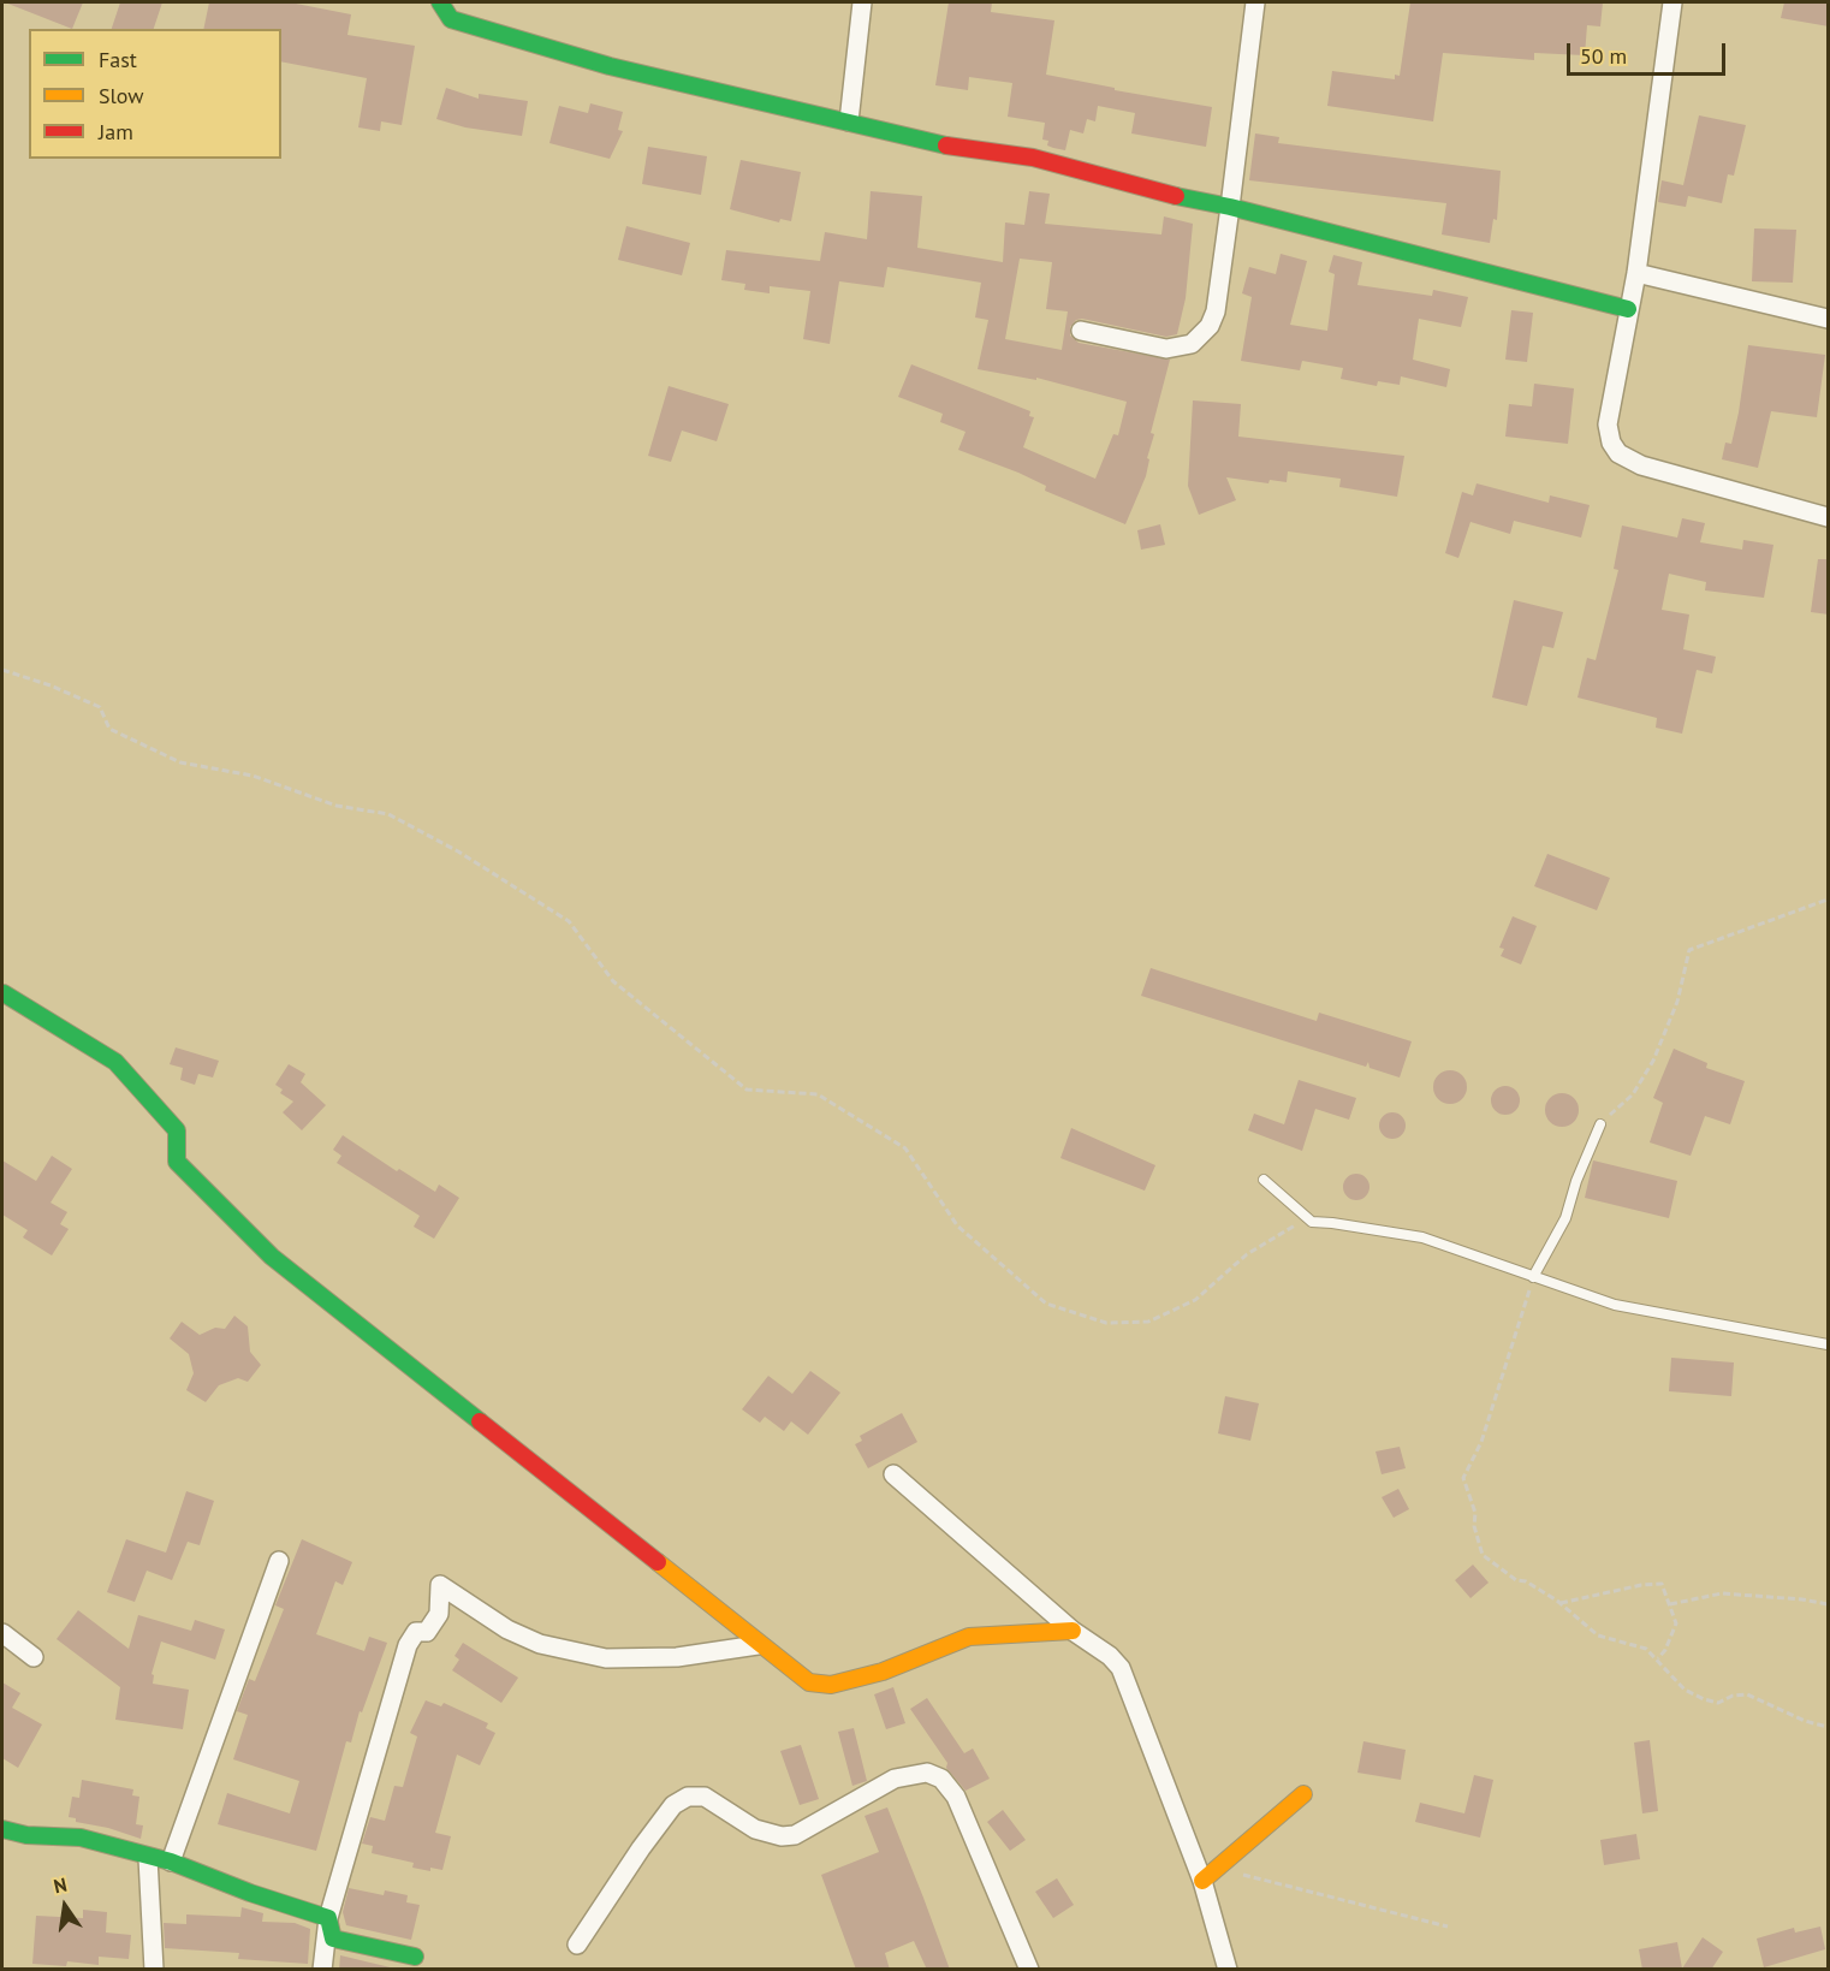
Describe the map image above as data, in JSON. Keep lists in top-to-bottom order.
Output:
{
  "legend": ["Fast", "Slow", "Jam"],
  "scale_bar": "50 m",
  "north": "top"
}
